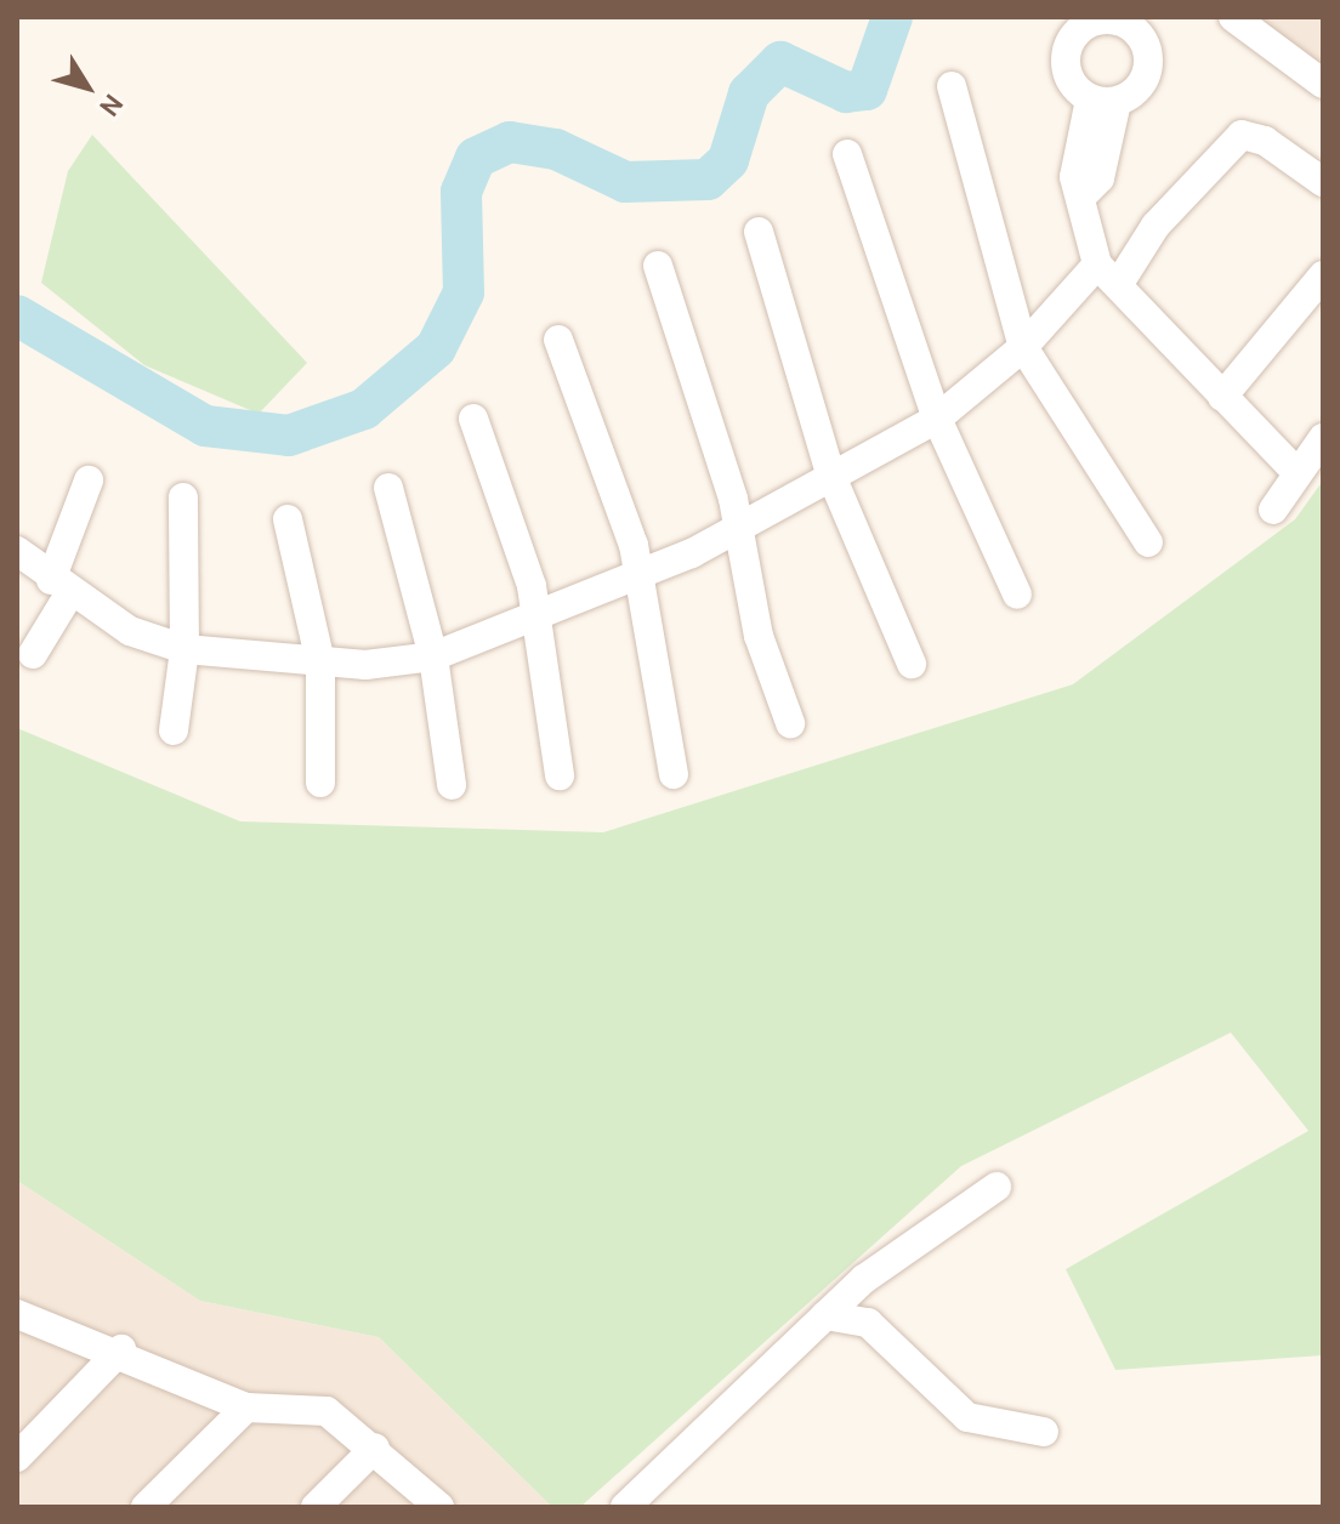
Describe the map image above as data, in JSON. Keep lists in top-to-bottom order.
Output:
{
  "north": "bottom right"
}
